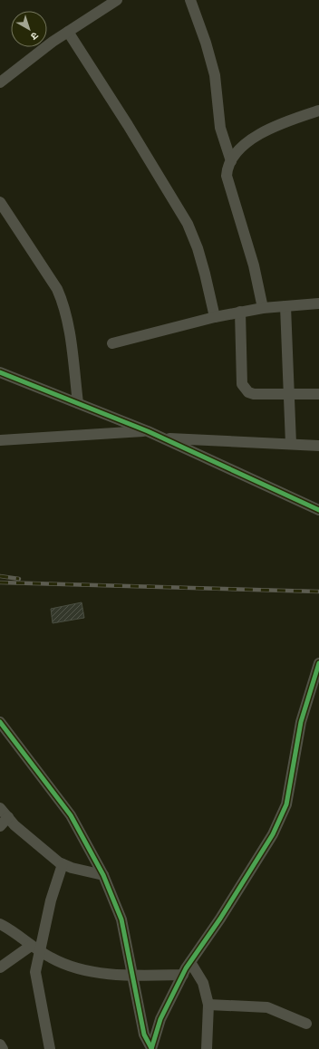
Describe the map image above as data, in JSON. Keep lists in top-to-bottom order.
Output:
{
  "north": "bottom right"
}
